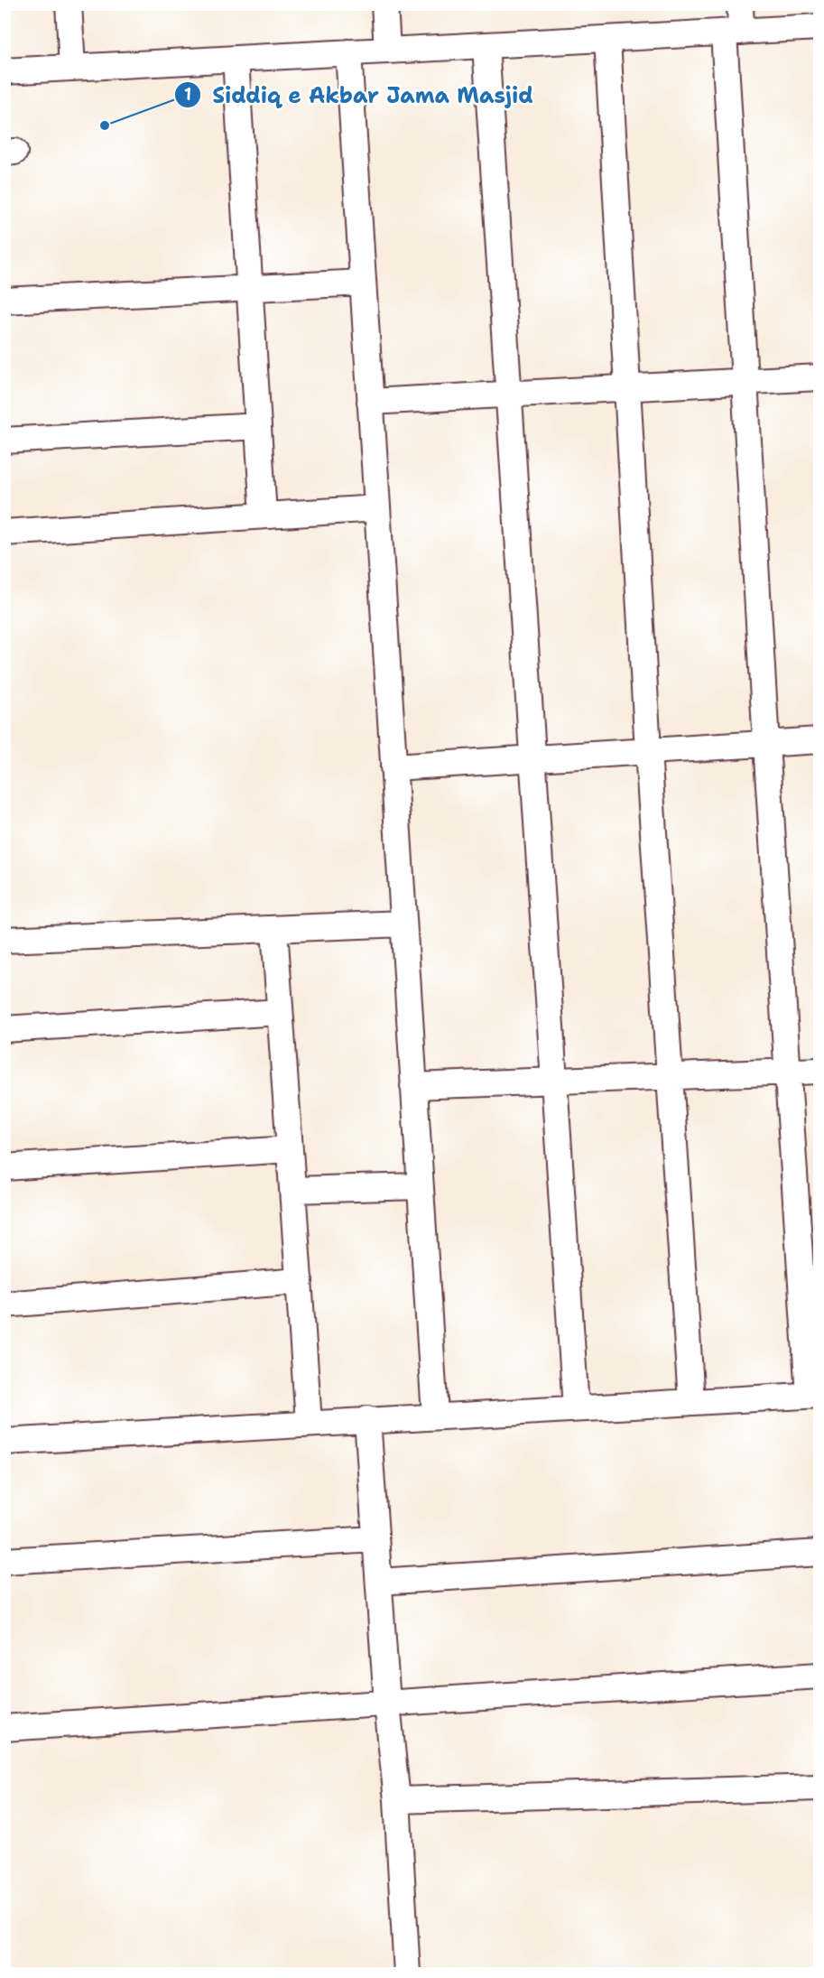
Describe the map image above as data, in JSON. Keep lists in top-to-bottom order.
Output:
{
  "places": ["Siddiq e Akbar Jama Masjid"]
}
